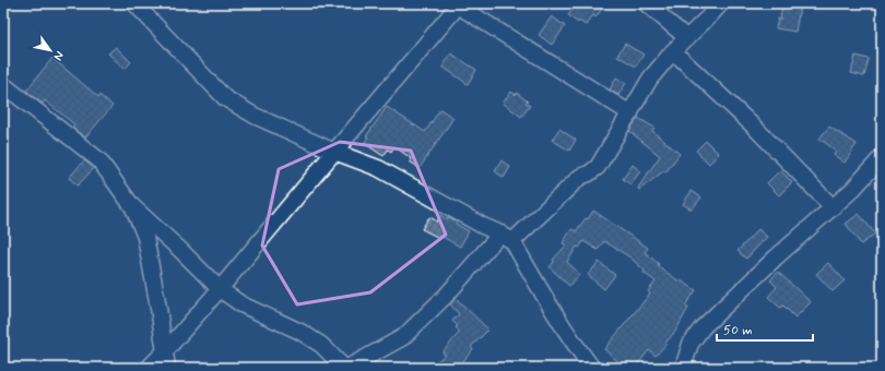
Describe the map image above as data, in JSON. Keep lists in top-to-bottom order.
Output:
{
  "scale_bar": "50 m",
  "north": "bottom right"
}
